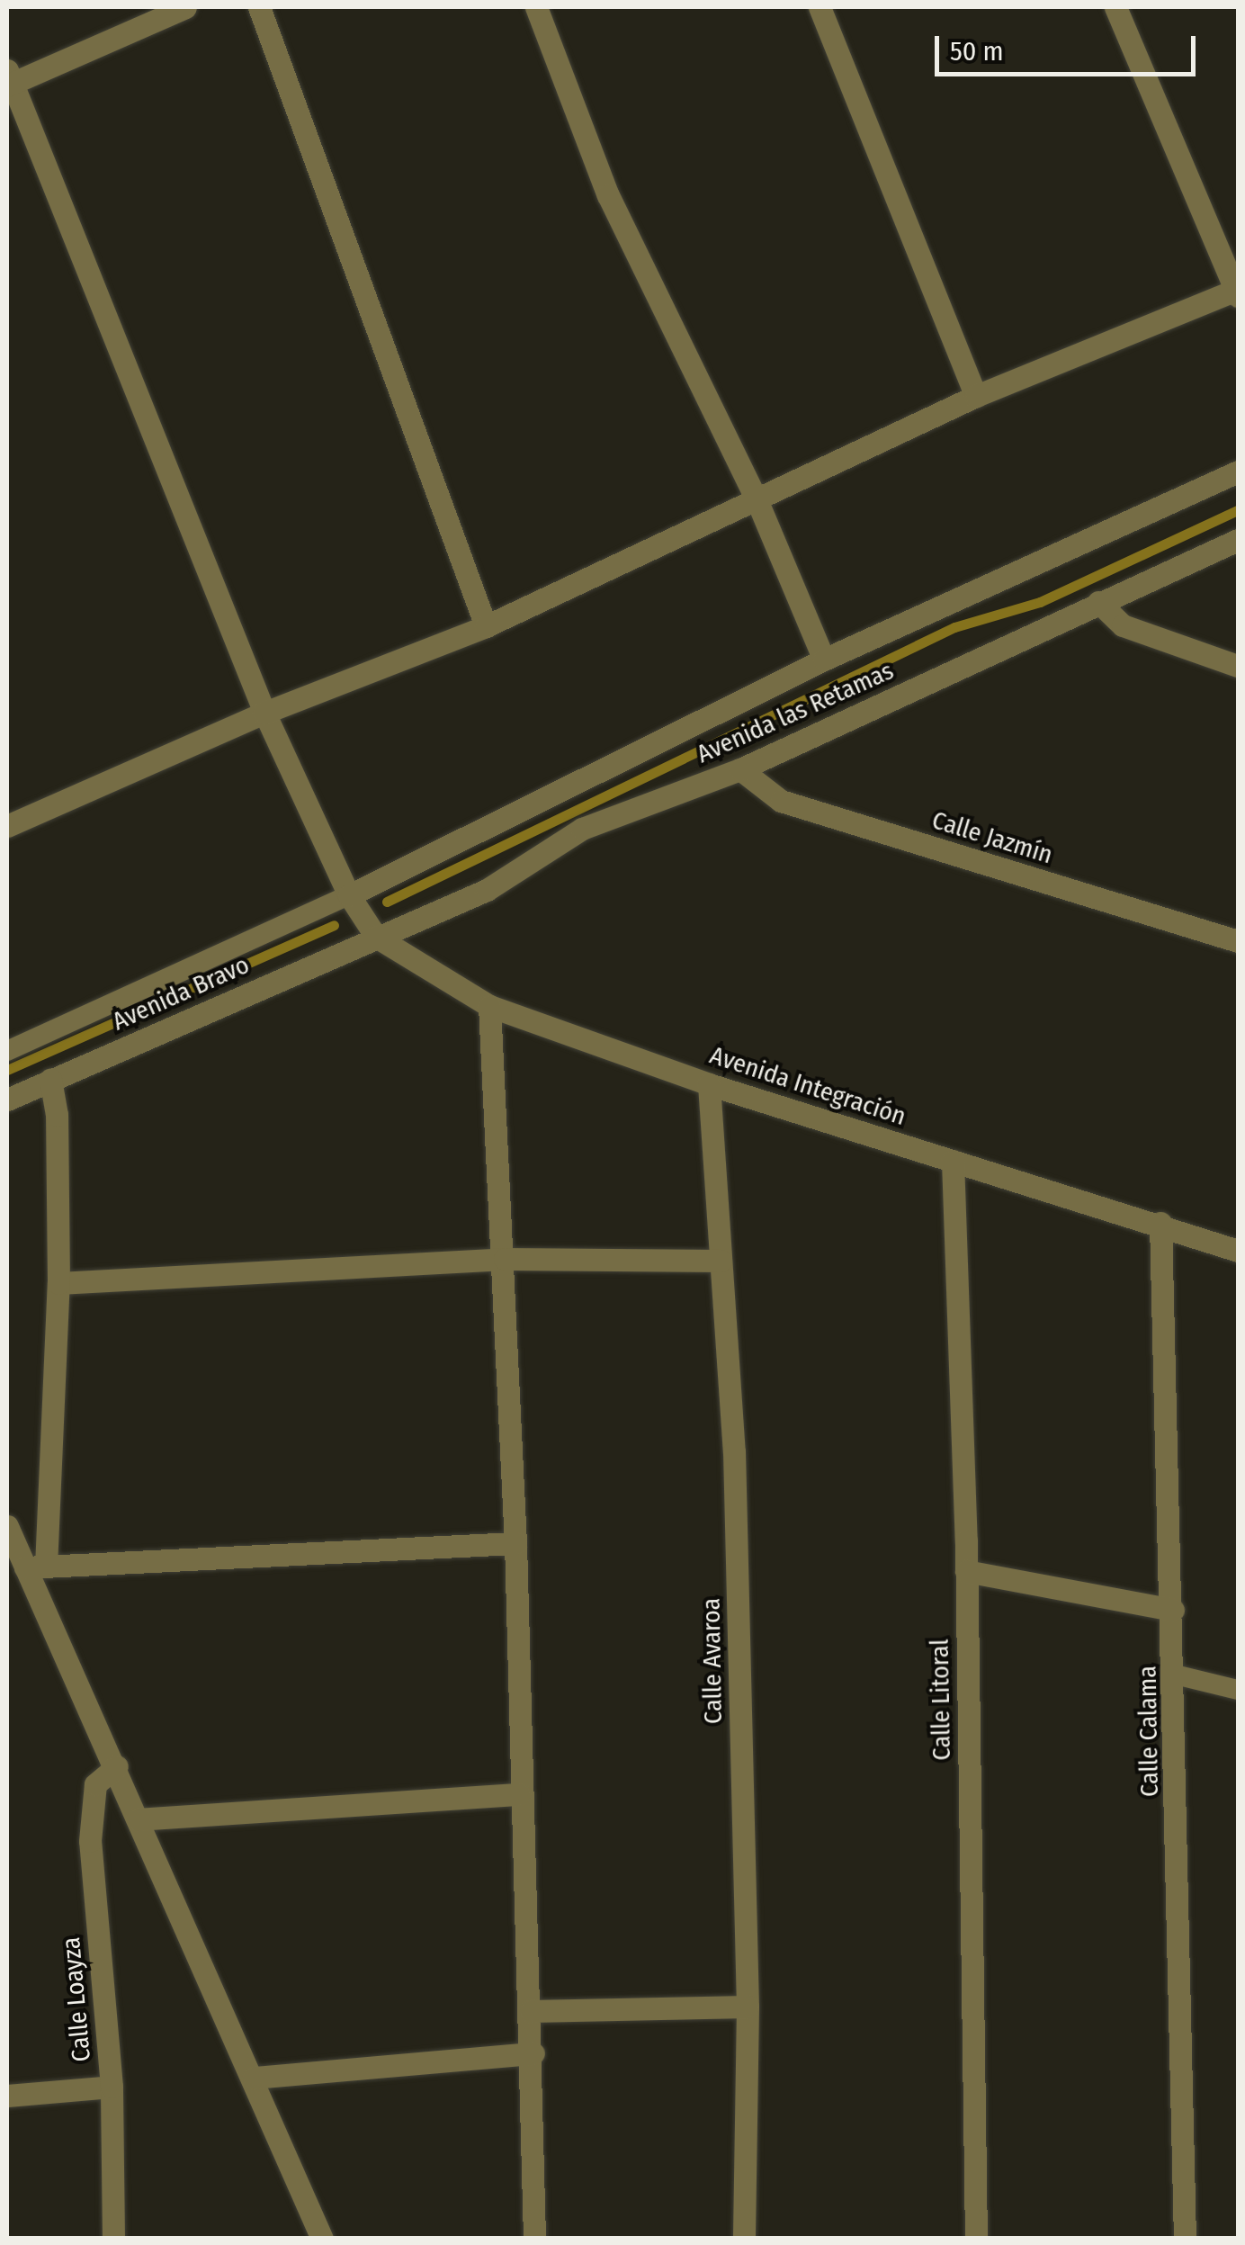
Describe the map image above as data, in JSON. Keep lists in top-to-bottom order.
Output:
{
  "streets": {
    "street": [
      "Avenida las Retamas",
      "Calle Jazmín",
      "Avenida Bravo",
      "Avenida Integración",
      "Calle Avaroa",
      "Calle Litoral",
      "Calle Calama",
      "Calle Loayza"
    ]
  },
  "crossings": [
    ["Avenida las Retamas", "Calle Jazmín"],
    ["Avenida las Retamas", "Avenida Bravo"],
    ["Avenida las Retamas", "Avenida Integración"],
    ["Avenida Bravo", "Avenida Integración"],
    ["Avenida Integración", "Calle Avaroa"],
    ["Avenida Integración", "Calle Litoral"],
    ["Avenida Integración", "Calle Calama"]
  ],
  "scale_bar": "50 m"
}
